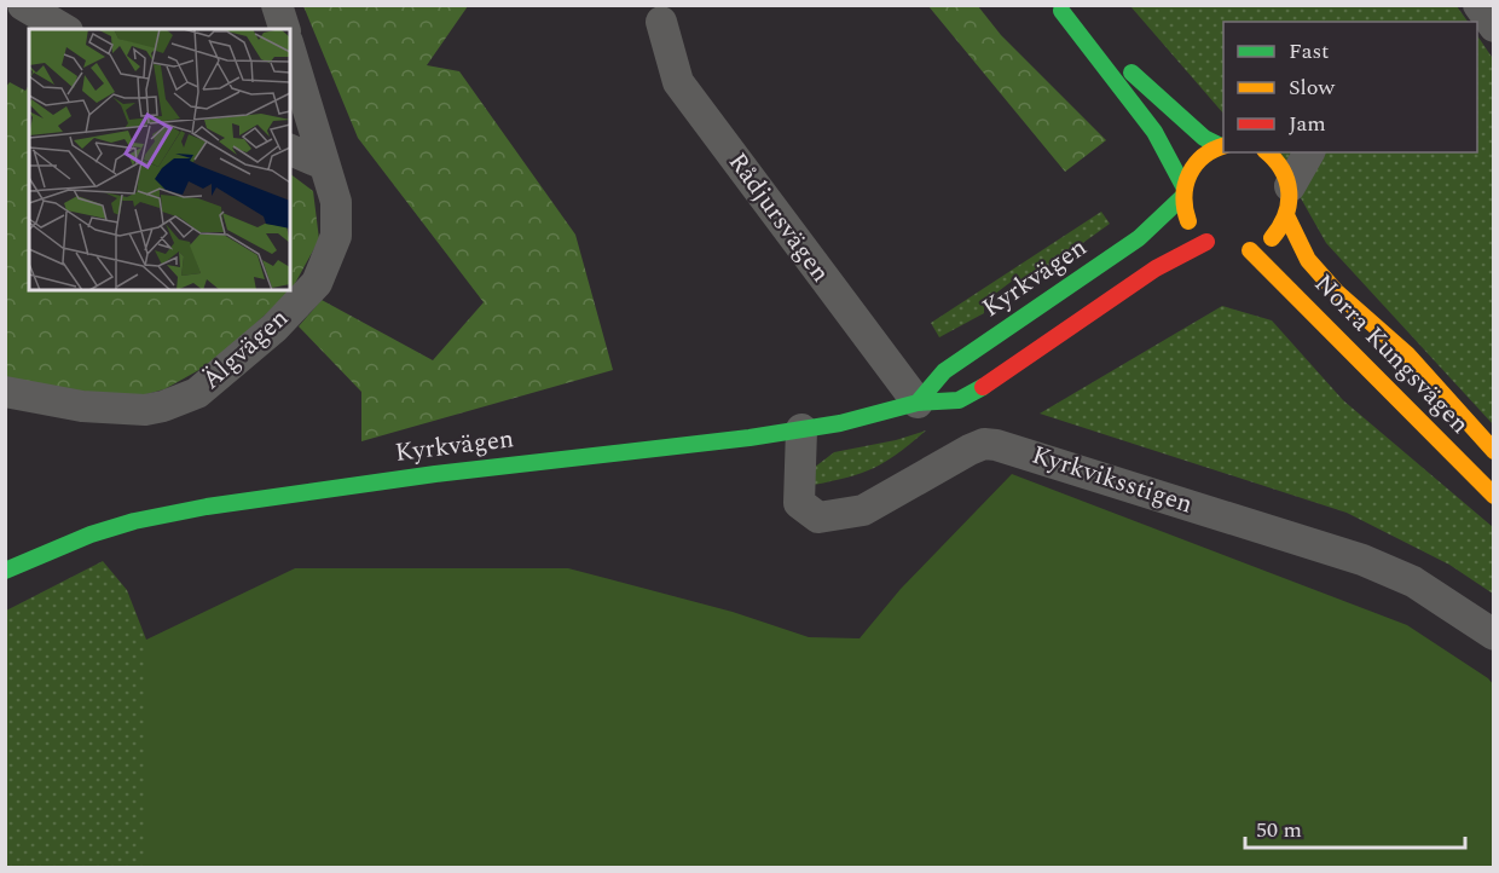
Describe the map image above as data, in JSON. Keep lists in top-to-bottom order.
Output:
{
  "streets": {
    "street": [
      "Rådjursvägen",
      "Kyrkvägen",
      "Älgvägen",
      "Norra Kungsvägen",
      "Kyrkviksstigen"
    ]
  },
  "crossings": [
    ["Rådjursvägen", "Kyrkvägen"],
    ["Kyrkvägen", "Kyrkviksstigen"]
  ],
  "legend": ["Fast", "Slow", "Jam"],
  "scale_bar": "50 m"
}
